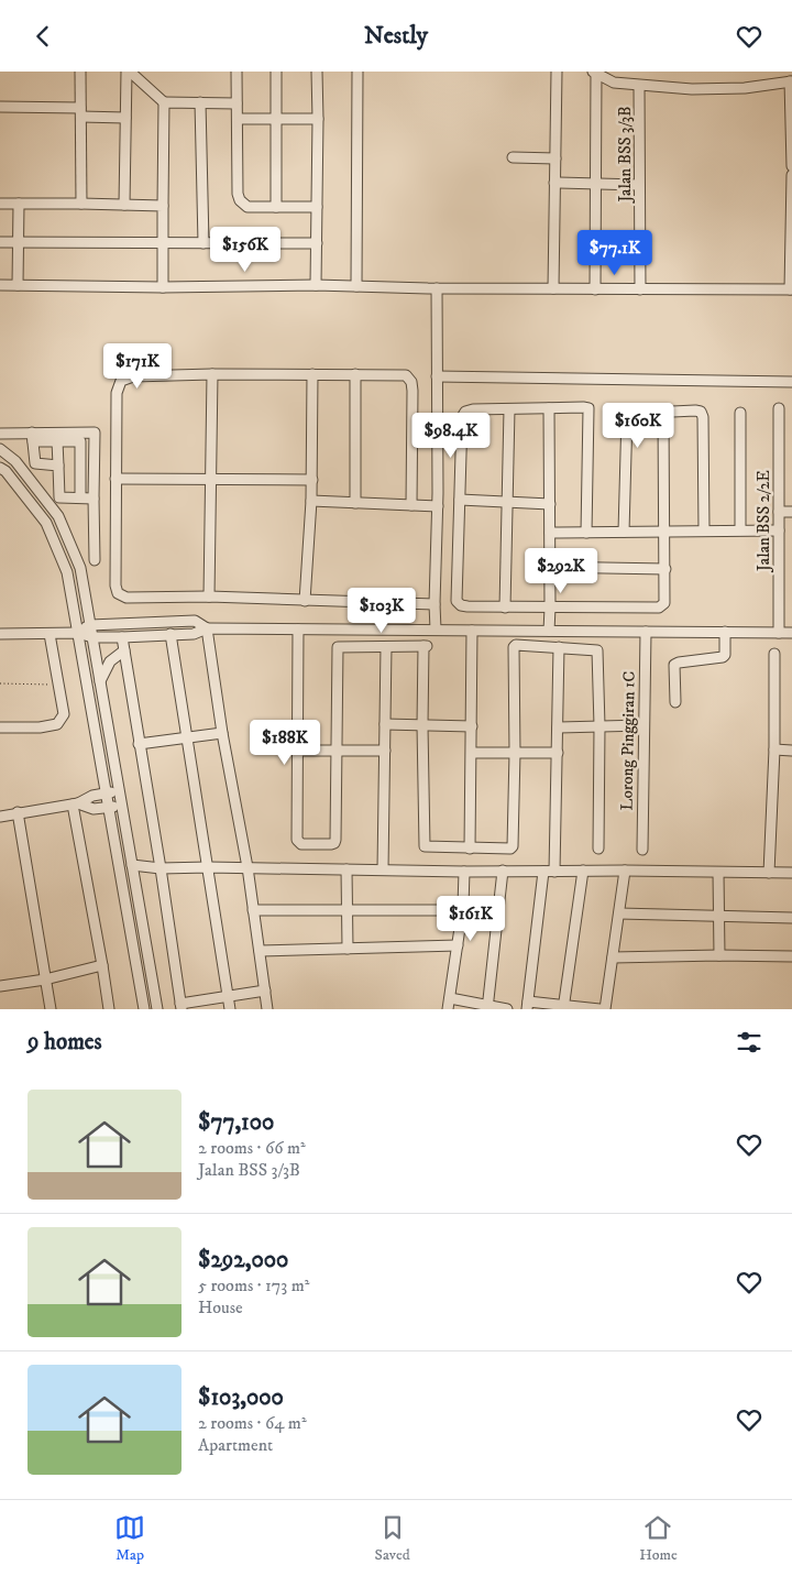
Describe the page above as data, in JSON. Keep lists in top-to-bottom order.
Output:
{
  "streets": {
    "street": ["Jalan BSS 3/3B", "Jalan BSS 2/2E", "Lorong Pinggiran 1C"]
  },
  "page": {
    "header": "Nestly",
    "price": [
      "$156K",
      "$77.1K",
      "$171K",
      "$160K",
      "$98.4K",
      "$292K",
      "$103K",
      "$188K",
      "$161K"
    ],
    "heading": "9 homes",
    "list": [
      {
        "name": "$77,100",
        "note": "2 rooms · 66 m² · Jalan BSS 3/3B"
      },
      {
        "name": "$292,000",
        "note": "5 rooms · 173 m² · House"
      },
      {
        "name": "$103,000",
        "note": "2 rooms · 64 m² · Apartment"
      }
    ],
    "tabs": ["Map", "Saved", "Home"]
  }
}
